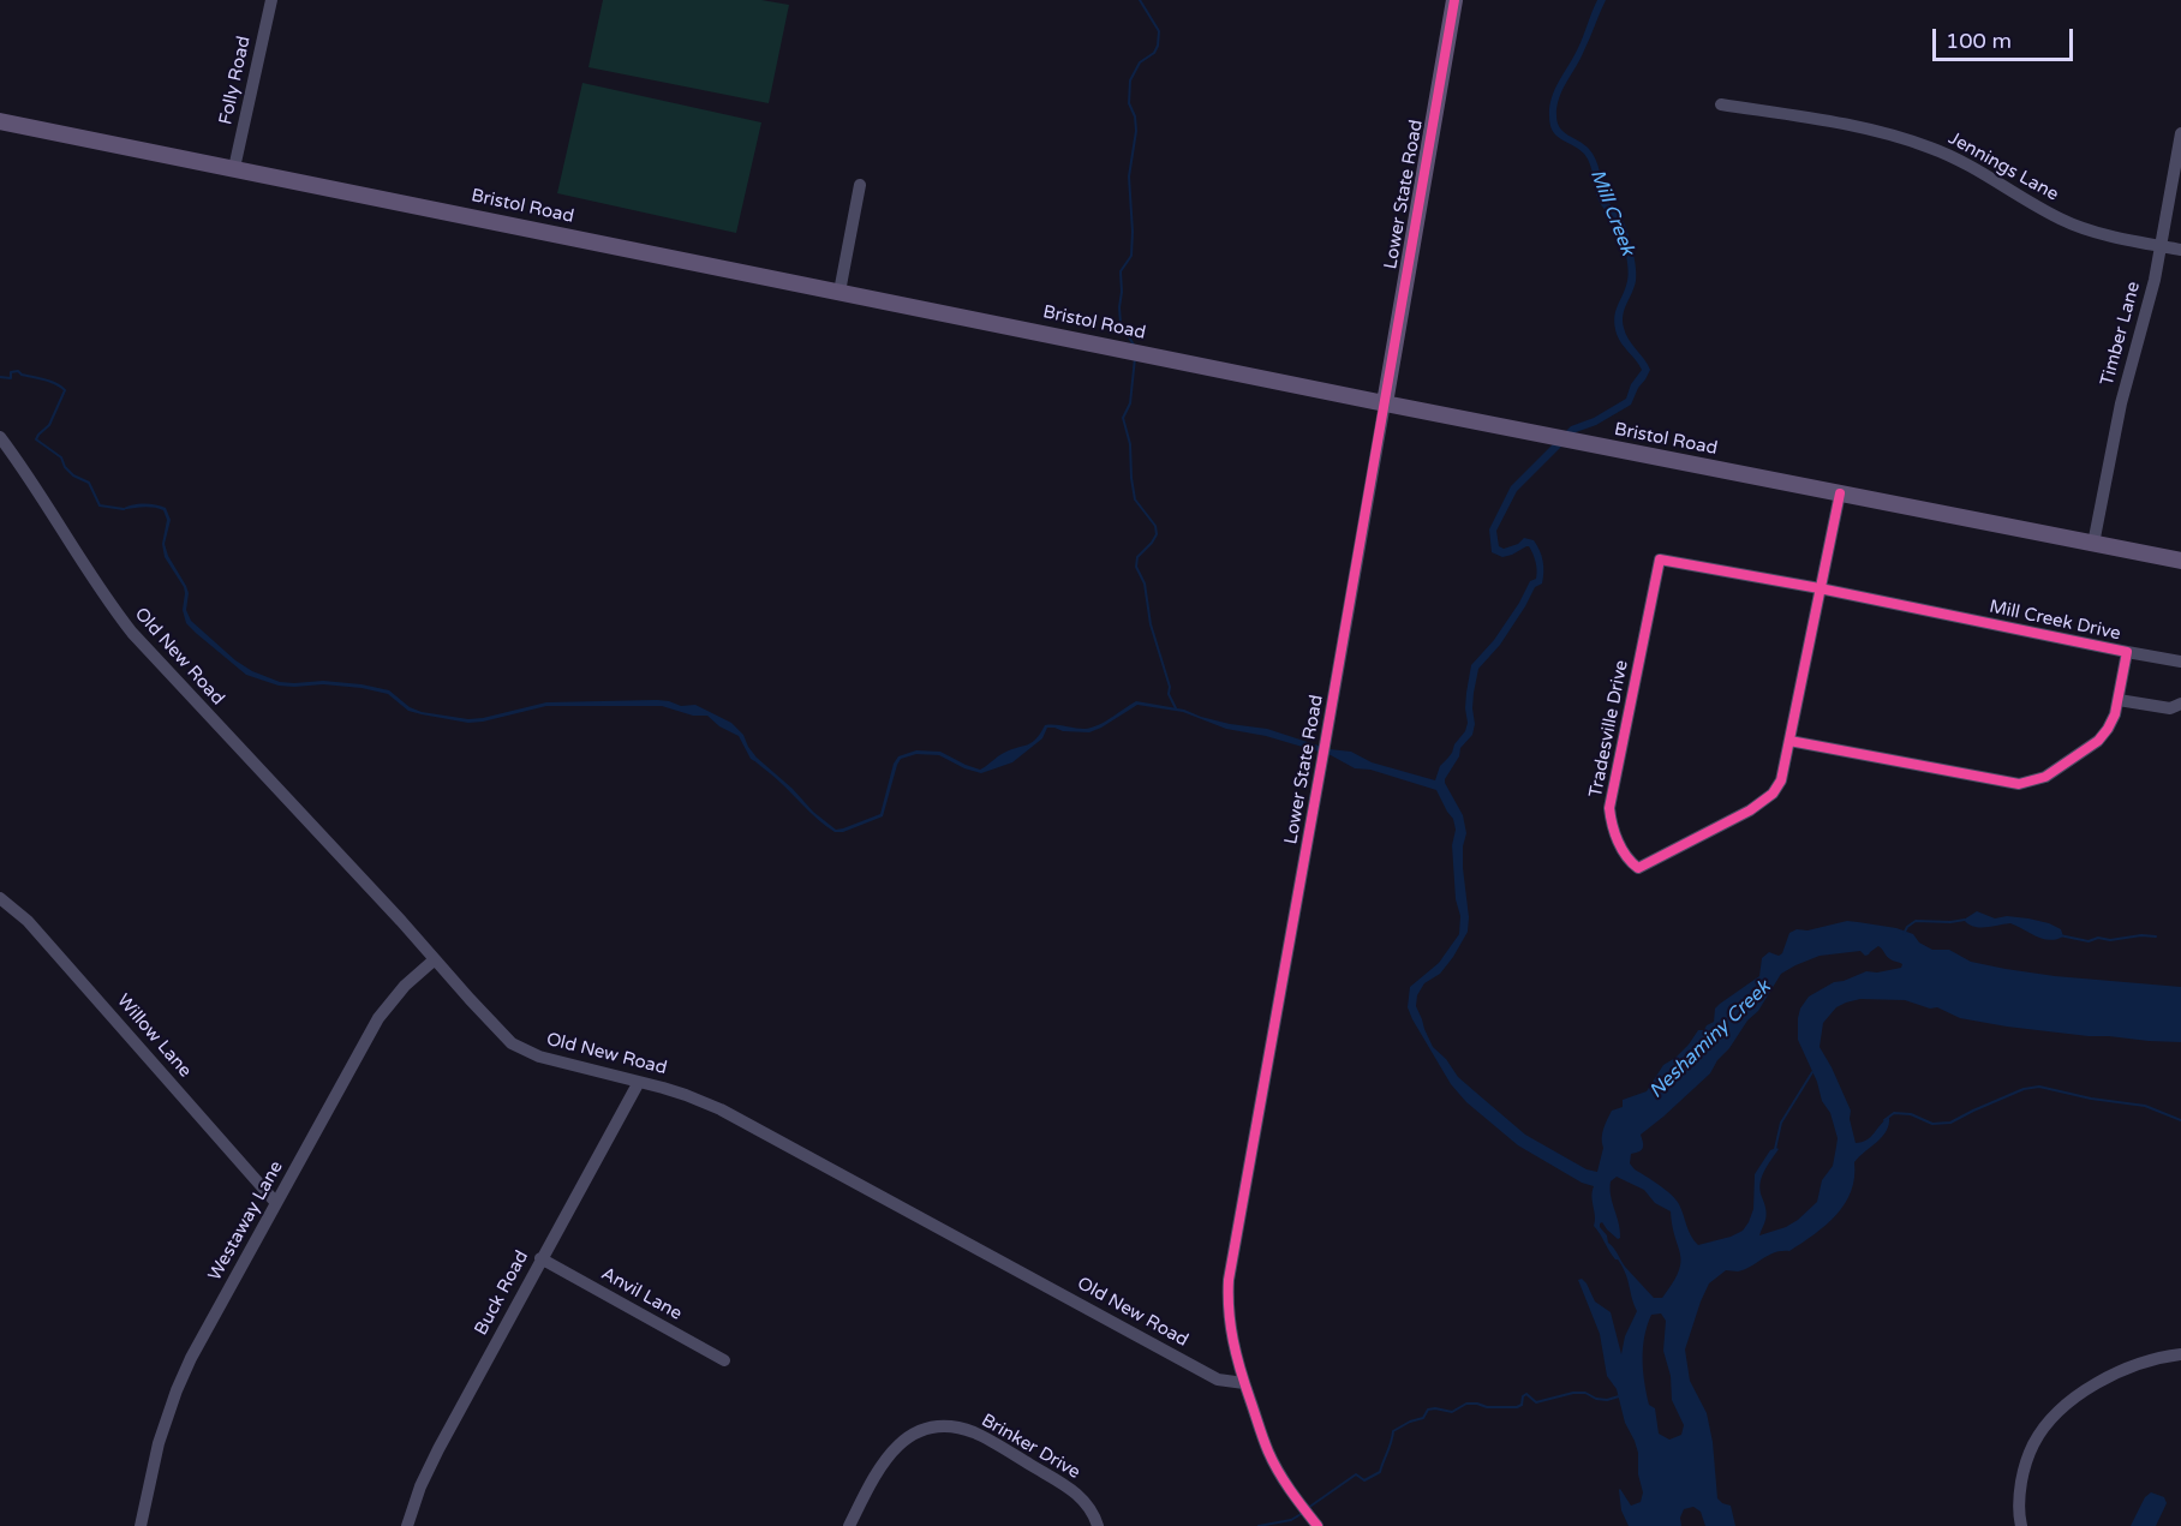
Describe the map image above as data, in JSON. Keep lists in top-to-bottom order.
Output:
{
  "streets": {
    "main road": ["Lower State Road", "Bristol Road"],
    "street": [
      "Folly Road",
      "Jennings Lane",
      "Timber Lane",
      "Mill Creek Drive",
      "Old New Road",
      "Tradesville Drive",
      "Willow Lane",
      "Westaway Lane",
      "Buck Road",
      "Anvil Lane",
      "Brinker Drive"
    ]
  },
  "crossings": [
    ["Folly Road", "Bristol Road"],
    ["Jennings Lane", "Timber Lane"],
    ["Lower State Road", "Bristol Road"],
    ["Lower State Road", "Old New Road"],
    ["Bristol Road", "Timber Lane"],
    ["Bristol Road", "Tradesville Drive"],
    ["Mill Creek Drive", "Tradesville Drive"],
    ["Old New Road", "Westaway Lane"],
    ["Old New Road", "Buck Road"],
    ["Willow Lane", "Westaway Lane"],
    ["Buck Road", "Anvil Lane"]
  ],
  "water": ["Mill Creek", "Neshaminy Creek"],
  "scale_bar": "100 m"
}
